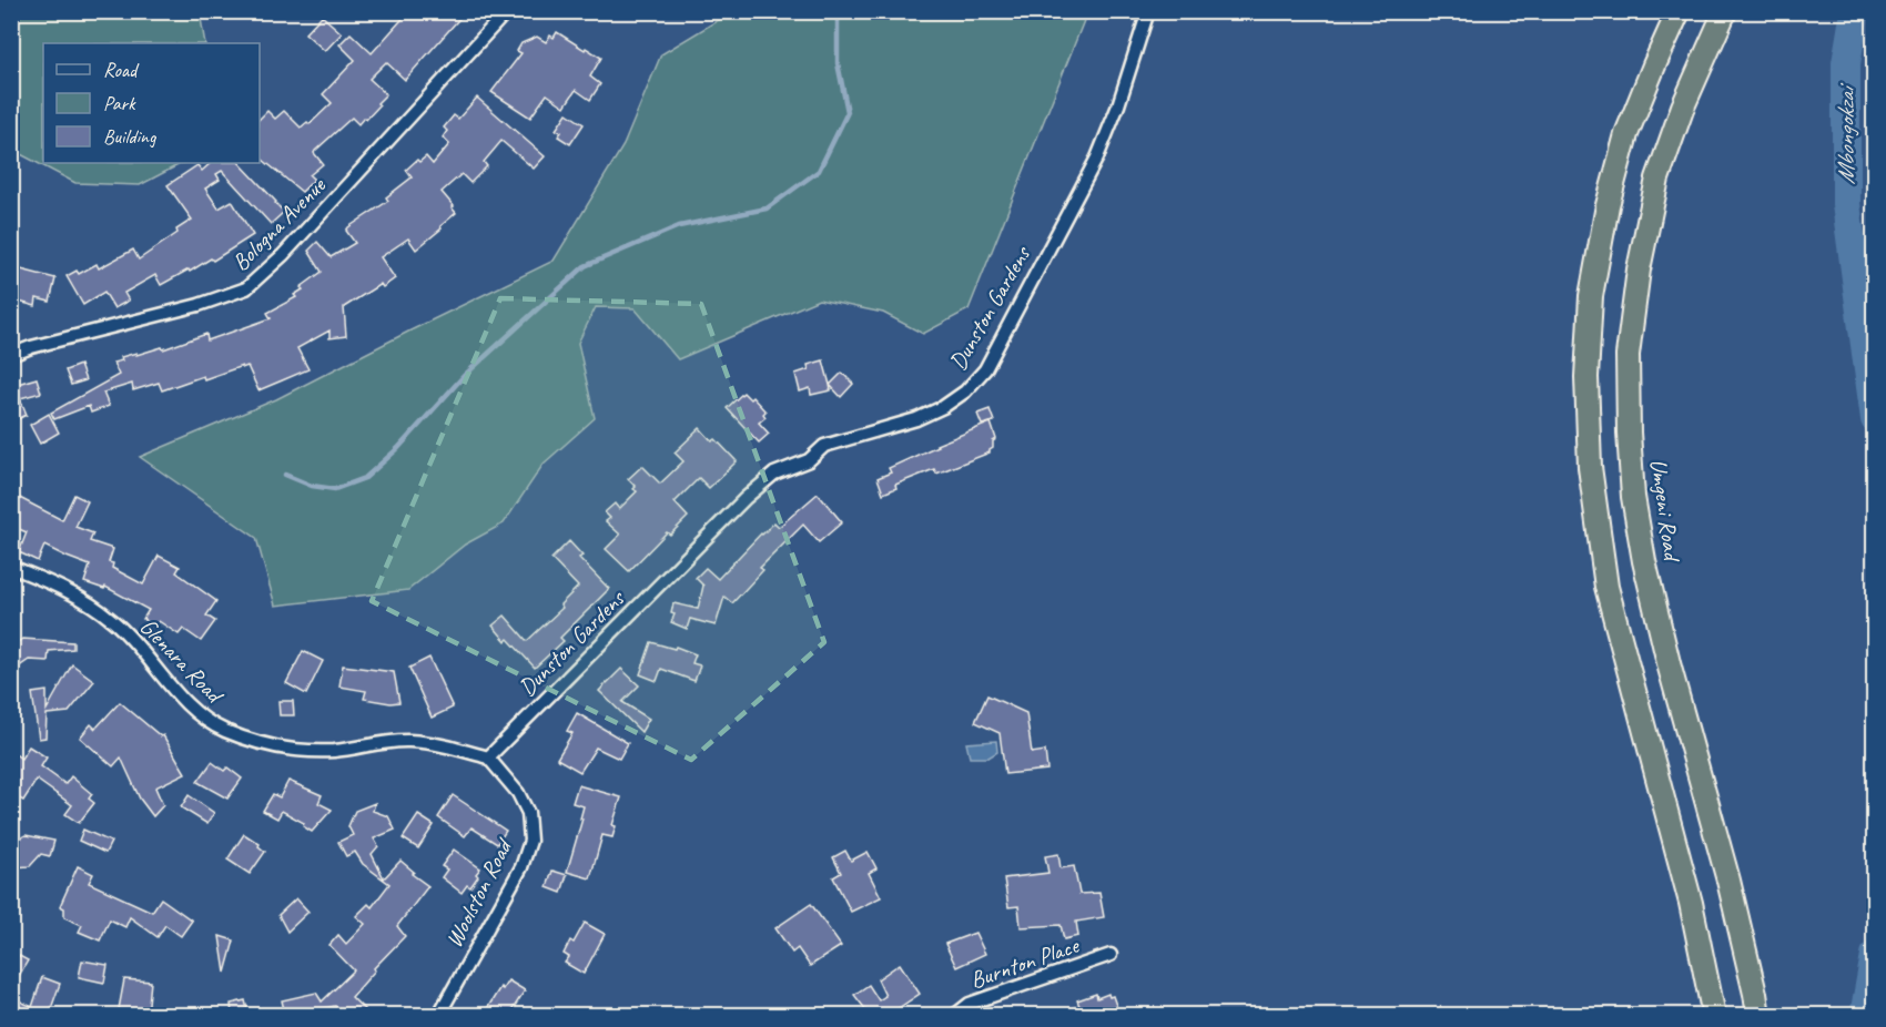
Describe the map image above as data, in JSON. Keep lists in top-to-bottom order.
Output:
{
  "streets": {
    "highway": ["Umgeni Road"],
    "street": [
      "Bologna Avenue",
      "Dunston Gardens",
      "Glenara Road",
      "Woolston Road",
      "Burnton Place"
    ]
  },
  "crossings": [
    ["Dunston Gardens", "Glenara Road"],
    ["Dunston Gardens", "Woolston Road"],
    ["Glenara Road", "Woolston Road"]
  ],
  "water": ["Mbongokzai"],
  "legend": ["Road", "Park", "Building"]
}
